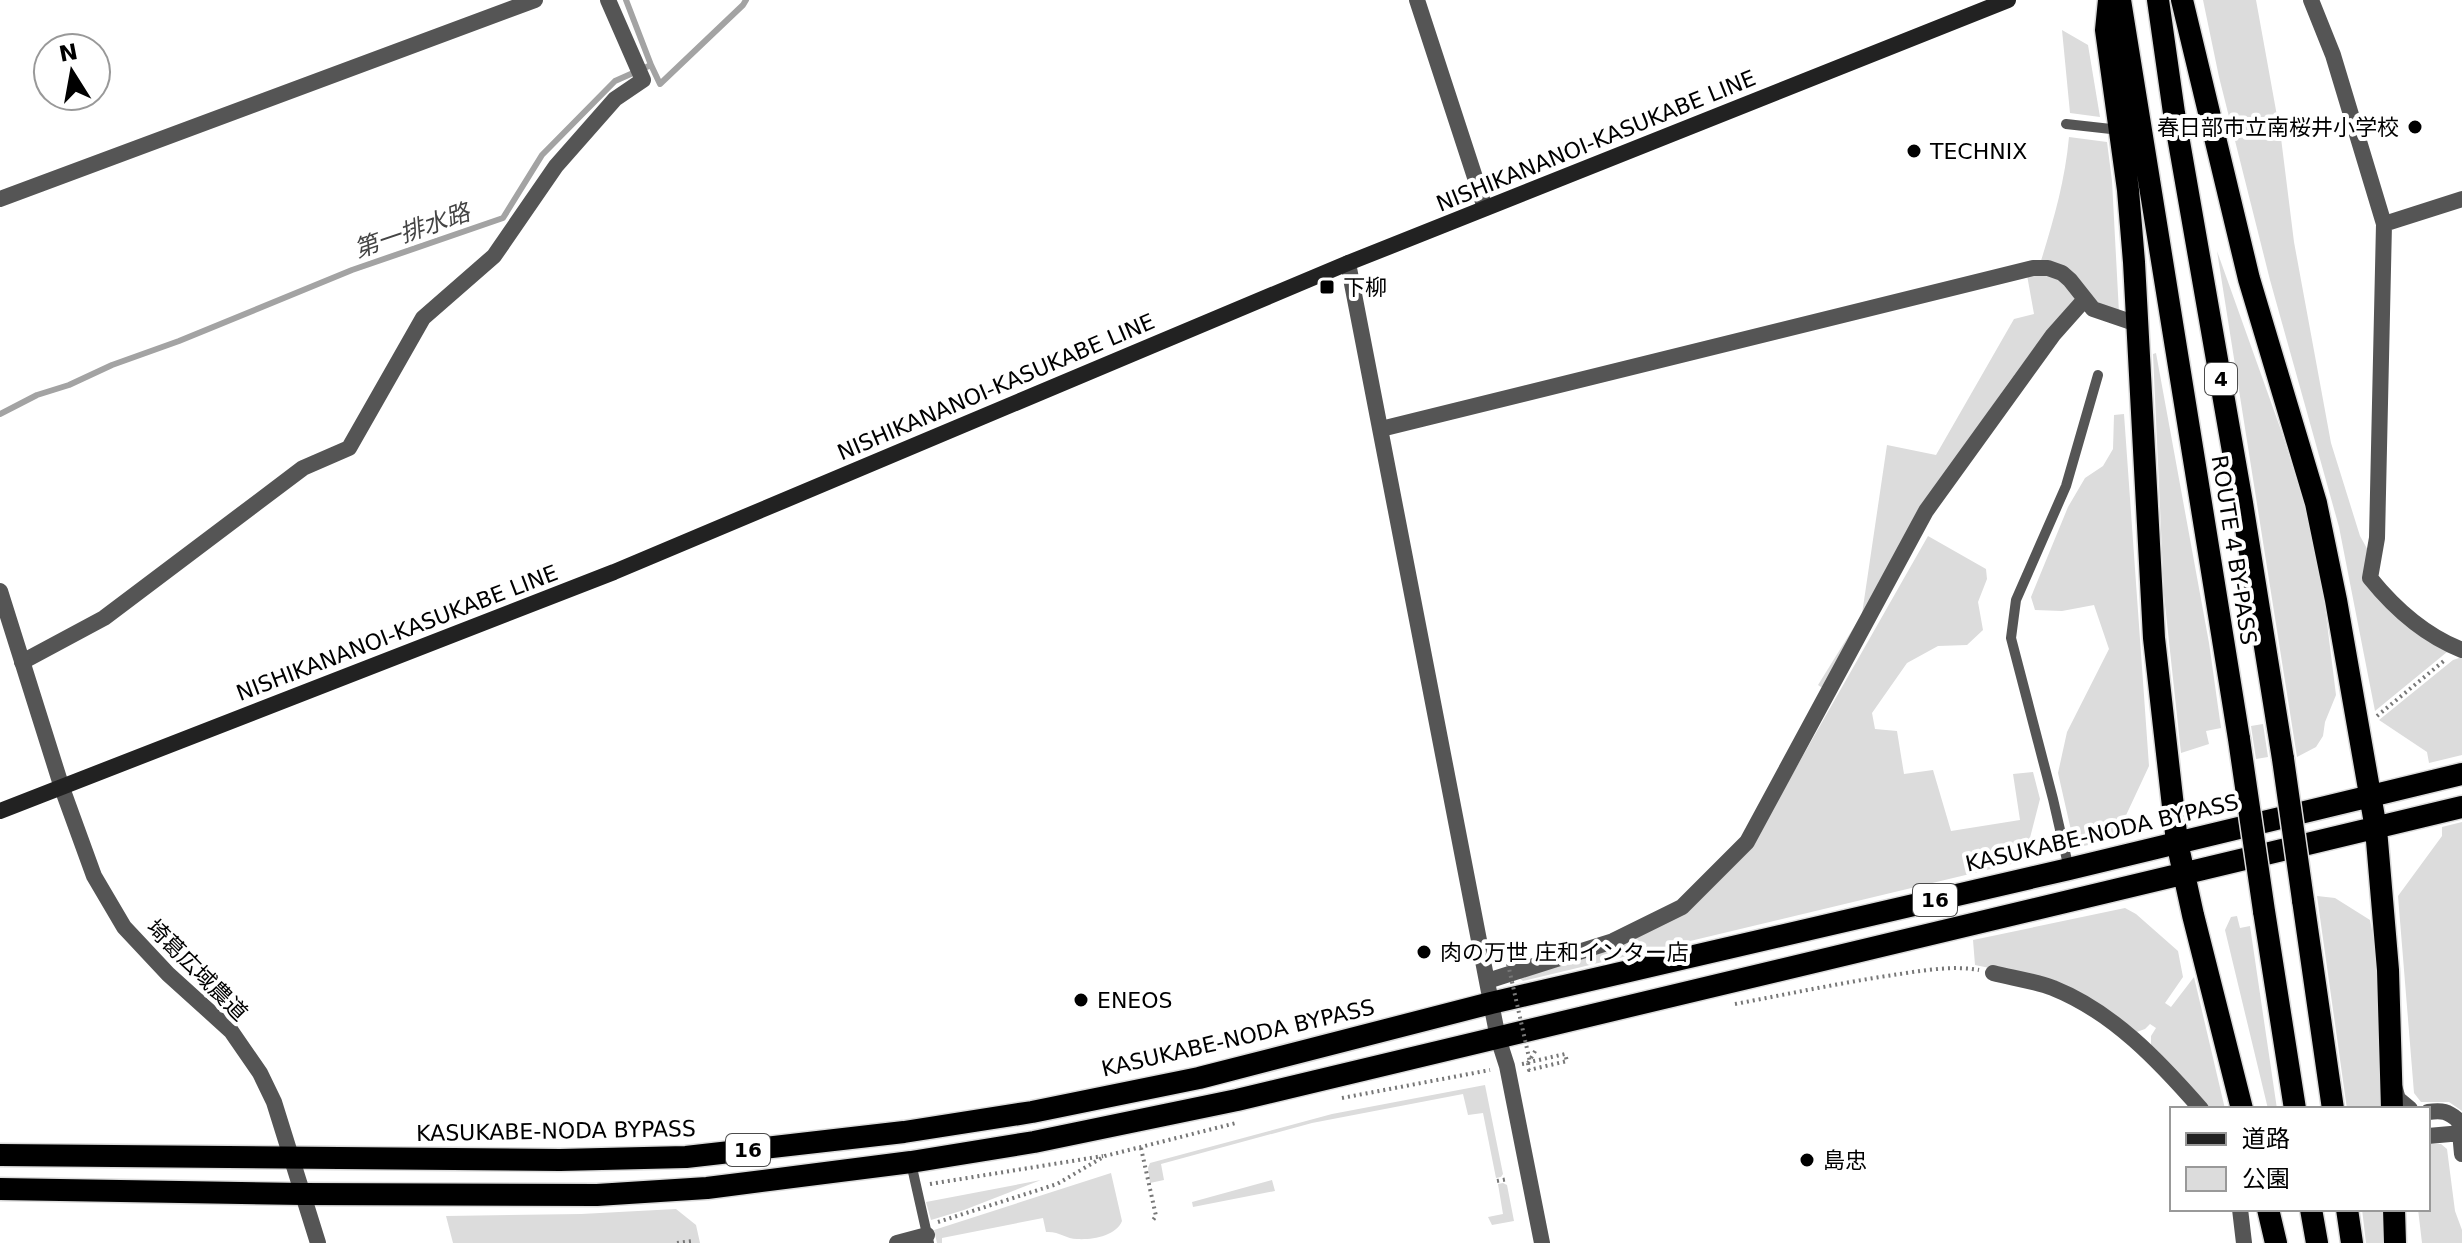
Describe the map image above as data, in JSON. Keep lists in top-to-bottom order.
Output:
{
  "streets": {
    "highway": [
      "4",
      "ROUTE 4 BY-PASS",
      "KASUKABE-NODA BYPASS",
      "16"
    ],
    "main road": ["NISHIKANANOI-KASUKABE LINE"],
    "street": ["埼葛広域農道"]
  },
  "crossings": [
    ["NISHIKANANOI-KASUKABE LINE", "埼葛広域農道"],
    ["KASUKABE-NODA BYPASS", "埼葛広域農道"],
    ["16", "埼葛広域農道"]
  ],
  "water": ["第一排水路"],
  "places": {
    "other": [
      "春日部市立南桜井小学校",
      "TECHNIX",
      "肉の万世 庄和インター店",
      "ENEOS",
      "島忠"
    ],
    "transit": ["下柳"]
  },
  "legend": ["道路", "公園"],
  "north": "top"
}
